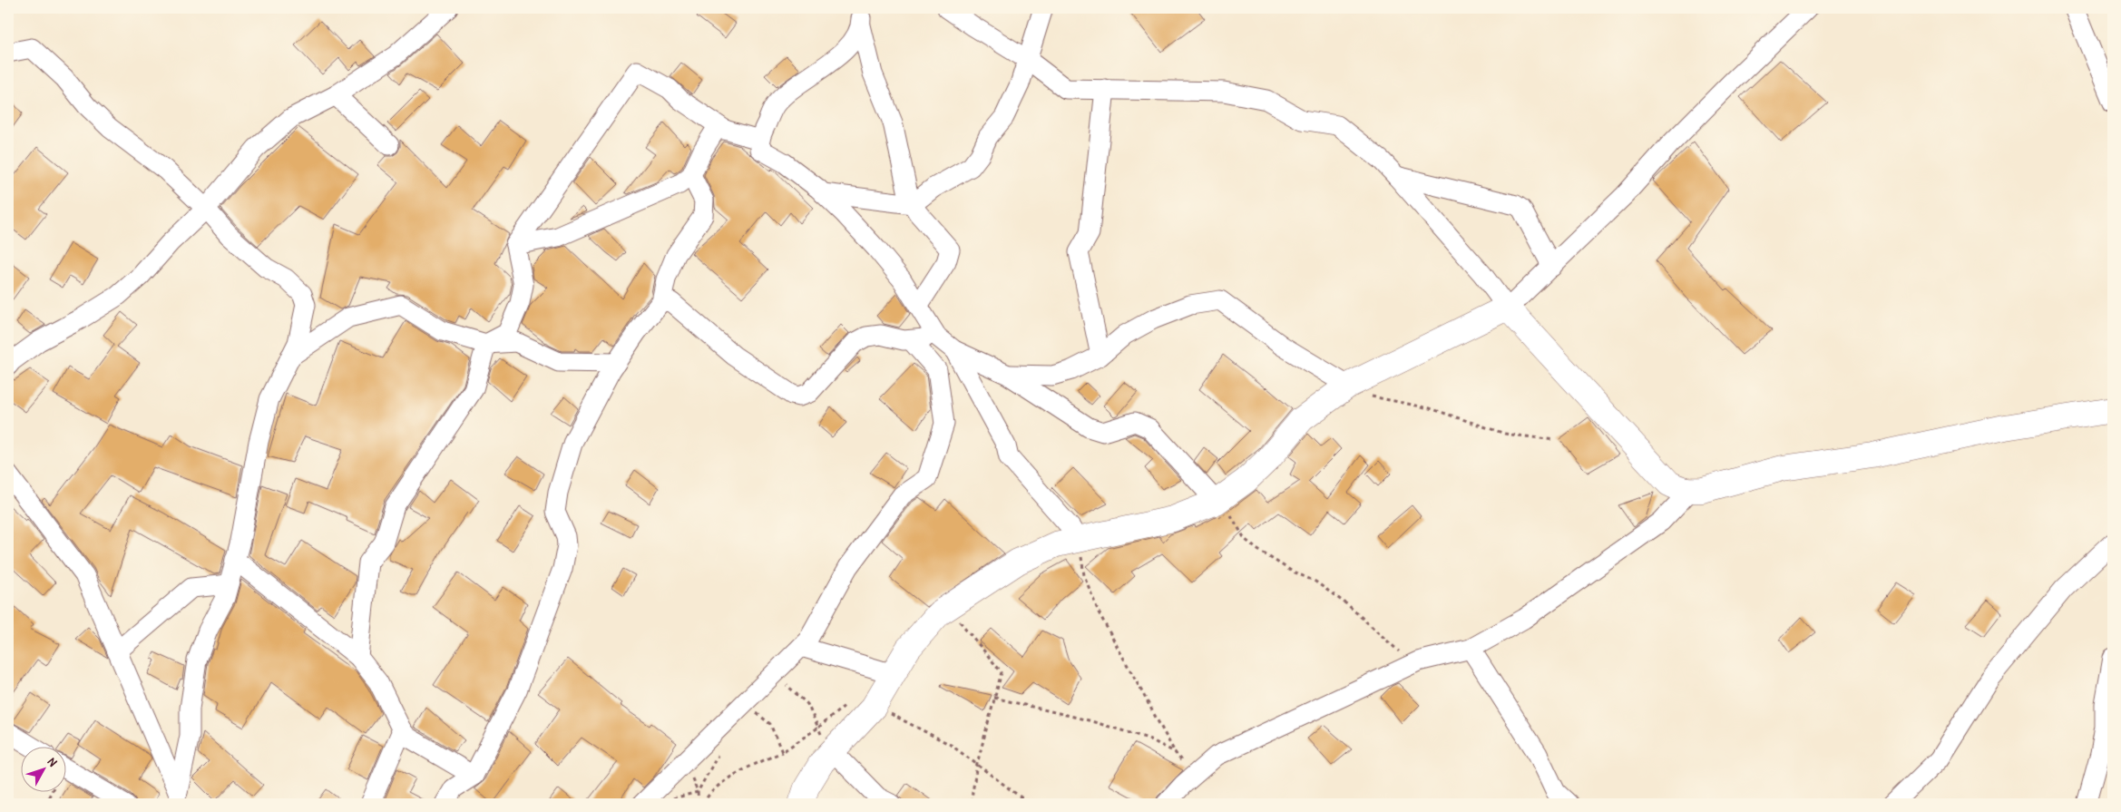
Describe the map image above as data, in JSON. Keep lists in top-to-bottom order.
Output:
{
  "north": "top right"
}
